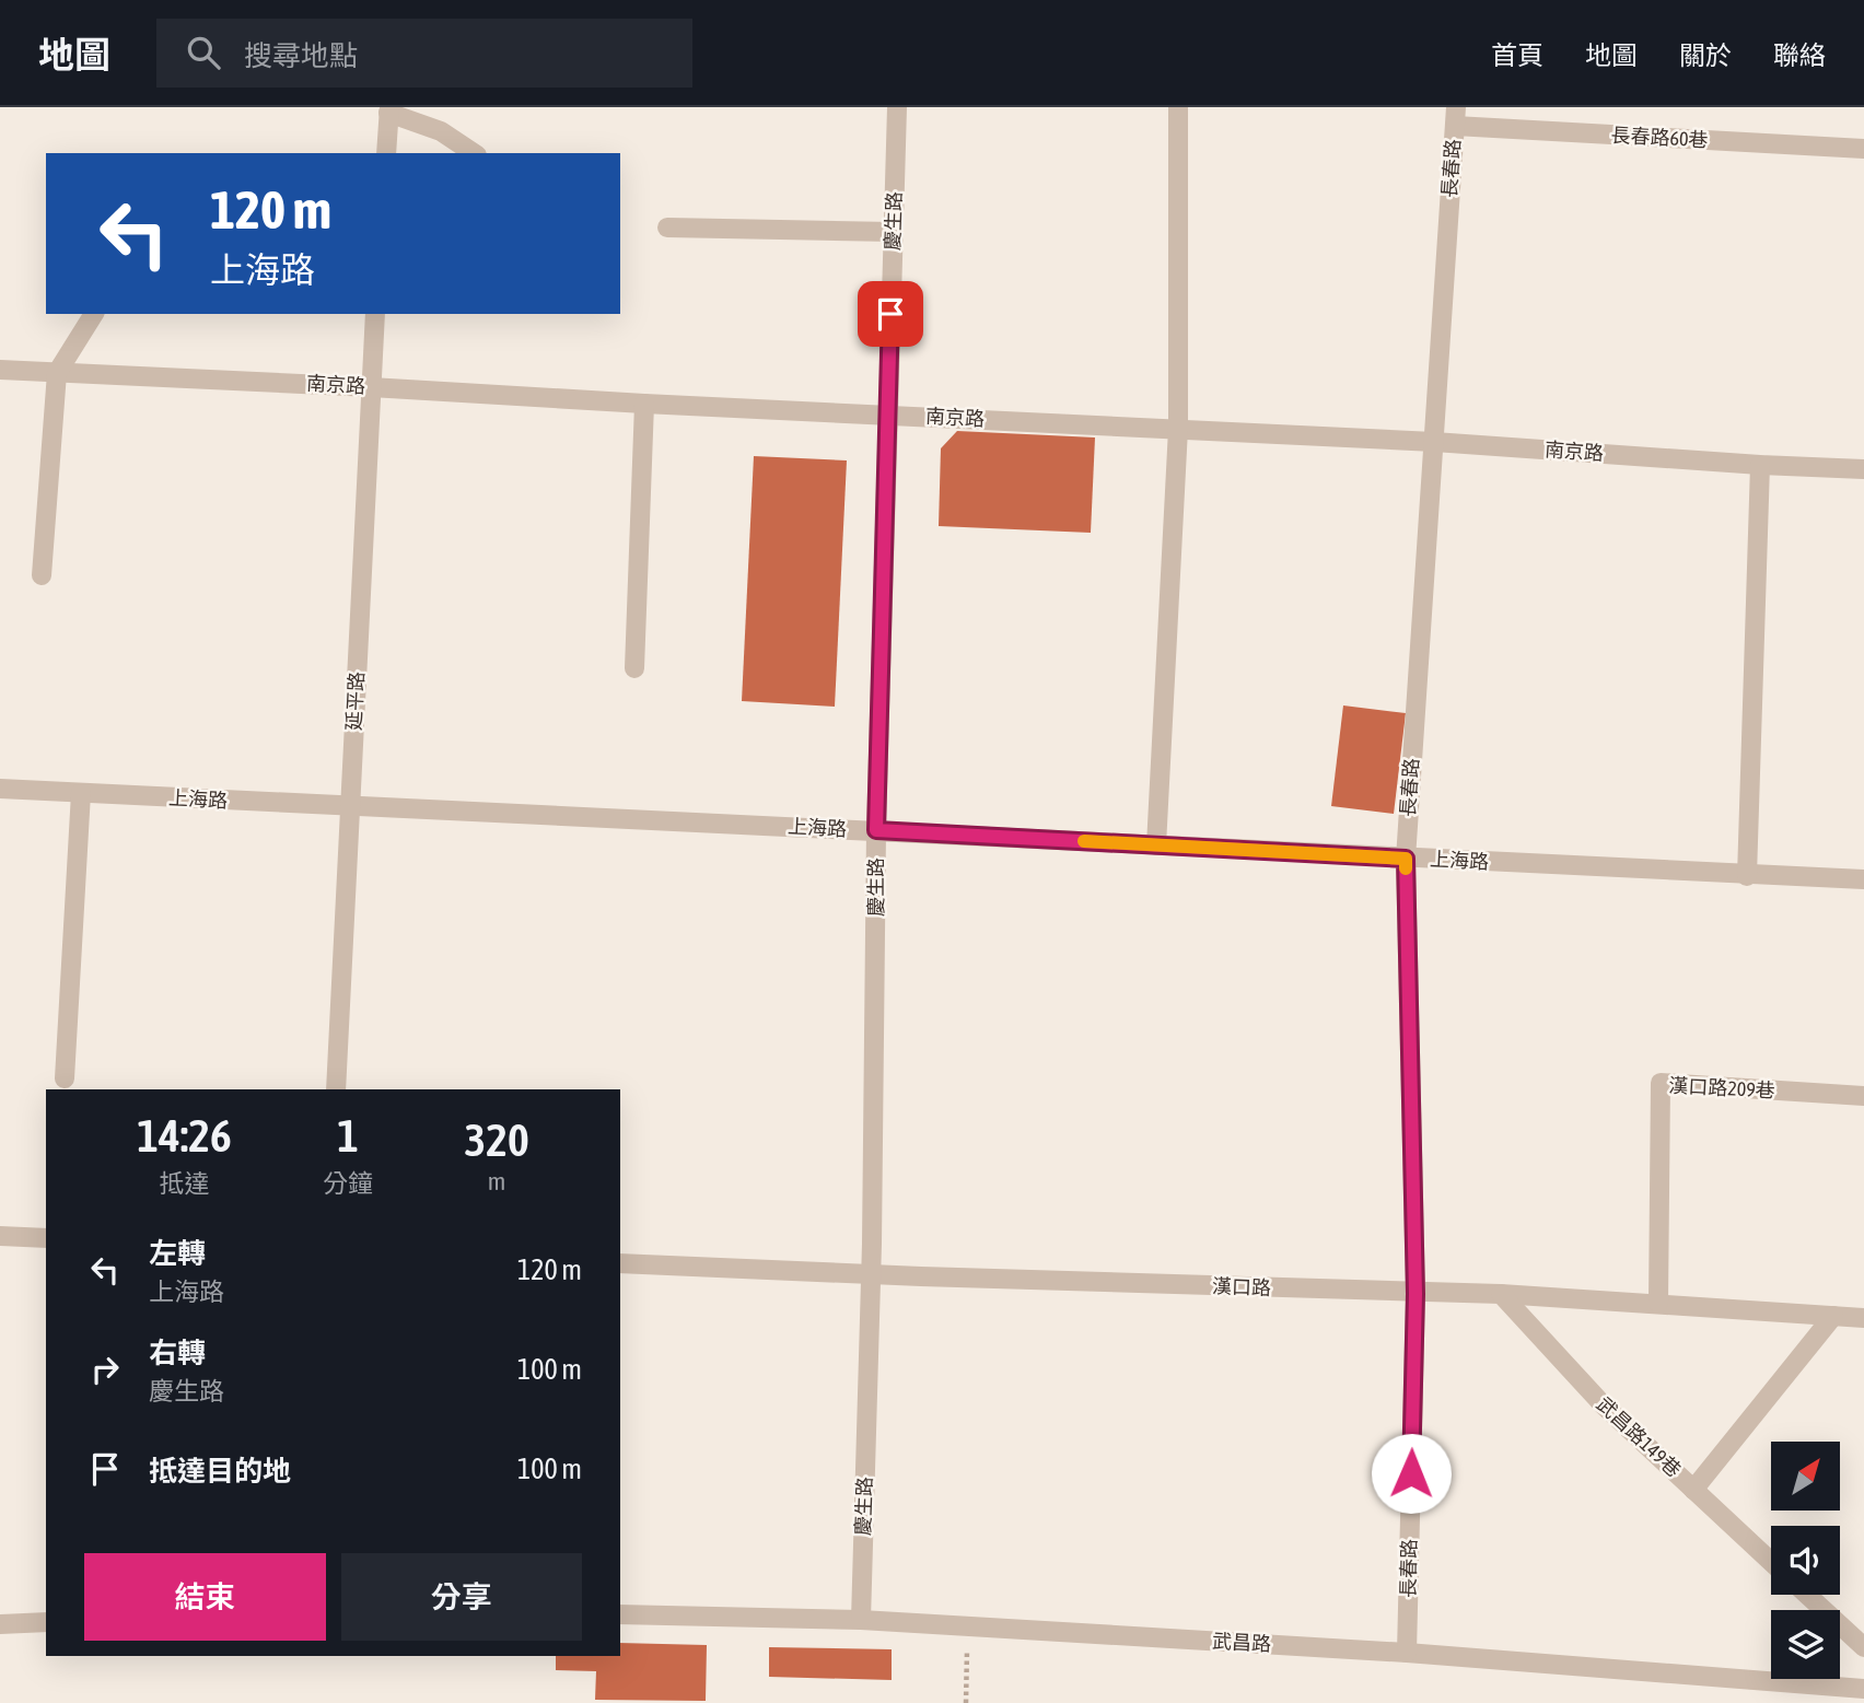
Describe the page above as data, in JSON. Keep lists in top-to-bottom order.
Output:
{
  "streets": {
    "street": [
      "長春路60巷",
      "長春路",
      "慶生路",
      "南京路",
      "延平路",
      "上海路",
      "漢口路209巷",
      "漢口路",
      "武昌路149巷",
      "武昌路"
    ]
  },
  "crossings": [
    ["長春路60巷", "長春路"],
    ["長春路", "南京路"],
    ["長春路", "上海路"],
    ["長春路", "漢口路"],
    ["長春路", "武昌路"],
    ["慶生路", "南京路"],
    ["慶生路", "上海路"],
    ["慶生路", "漢口路"],
    ["慶生路", "武昌路"],
    ["南京路", "延平路"],
    ["延平路", "上海路"],
    ["漢口路209巷", "漢口路"],
    ["漢口路", "武昌路149巷"]
  ],
  "north": "top right",
  "page": {
    "header": "地圖",
    "search": "搜尋地點",
    "nav": [
      "首頁",
      "地圖",
      "關於",
      "聯絡"
    ],
    "turn": ["120 m", "上海路"],
    "eta": [
      "14:26",
      "抵達",
      "1",
      "分鐘",
      "320",
      "m"
    ],
    "list": [
      {
        "name": "左轉",
        "note": "上海路",
        "value": "120 m"
      },
      {
        "name": "右轉",
        "note": "慶生路",
        "value": "100 m"
      },
      {
        "name": "抵達目的地",
        "value": "100 m"
      }
    ],
    "buttons": ["結束", "分享"]
  }
}
